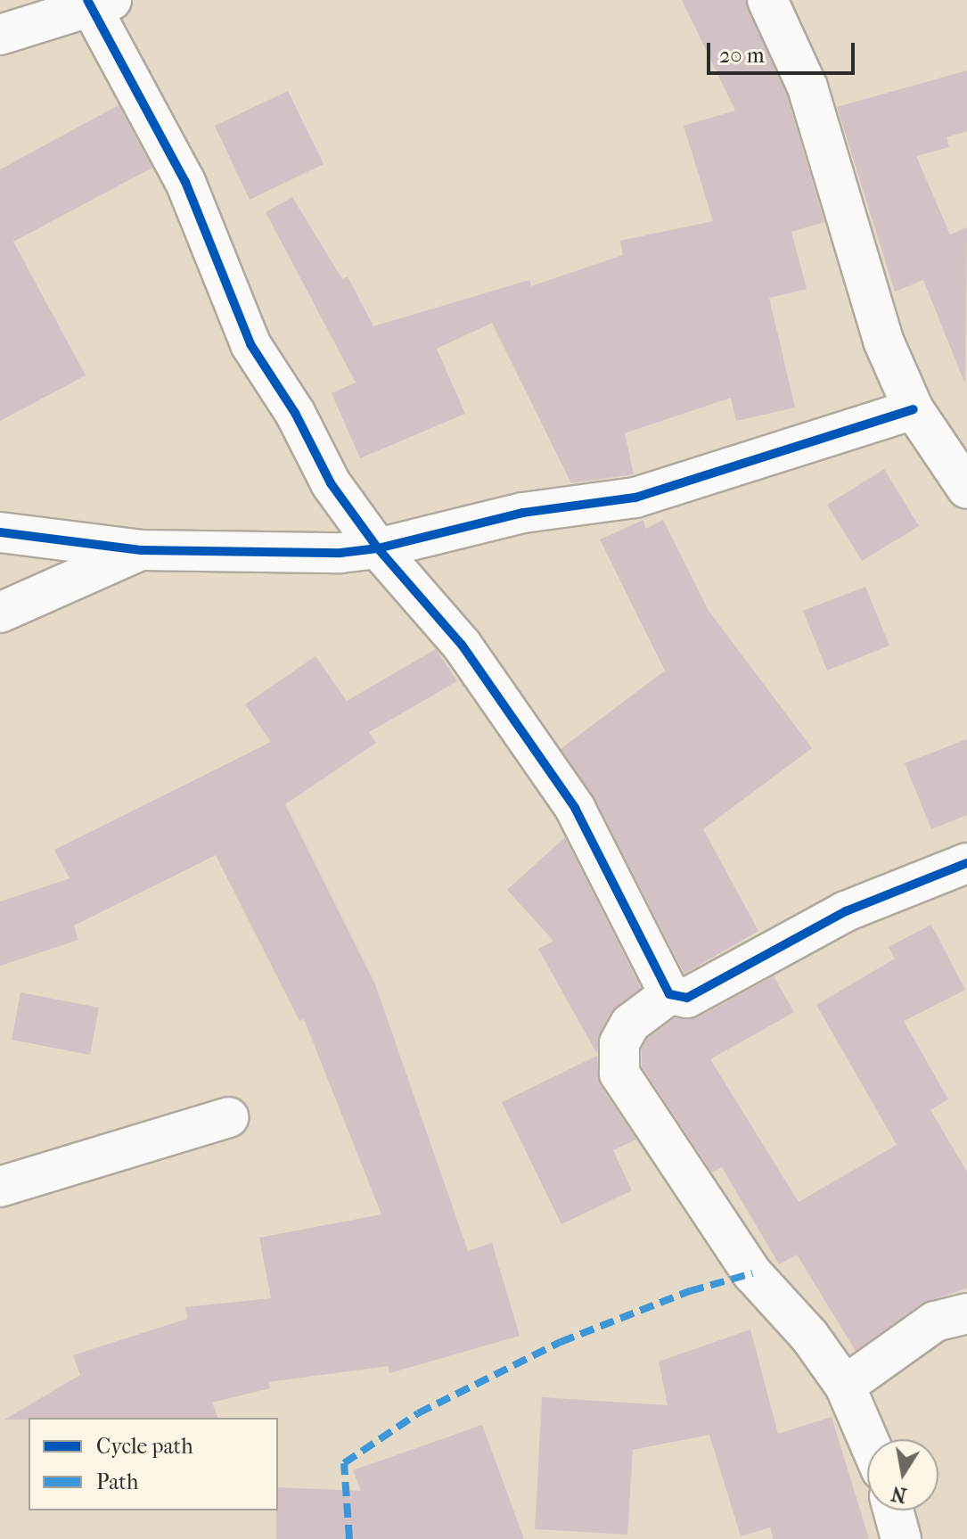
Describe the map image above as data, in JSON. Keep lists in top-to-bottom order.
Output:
{
  "legend": ["Cycle path", "Path"],
  "scale_bar": "20 m",
  "north": "bottom"
}
